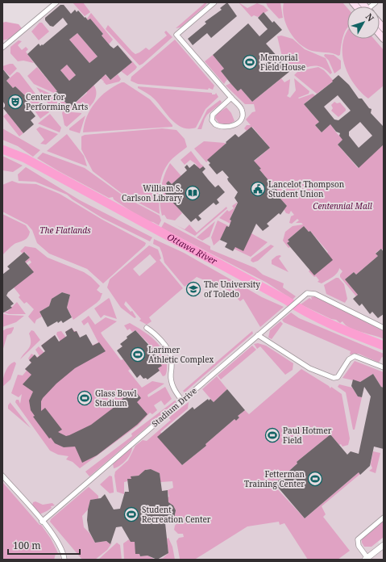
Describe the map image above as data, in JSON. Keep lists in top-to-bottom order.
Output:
{
  "streets": {
    "street": ["Stadium Drive"]
  },
  "water": ["Ottawa River"],
  "parks": ["Centennial Mall", "The Flatlands"],
  "places": {
    "sports": [
      "Memorial Field House",
      "Larimer Athletic Complex",
      "Glass Bowl Stadium",
      "Paul Hotmer Field",
      "Fetterman Training Center",
      "Student Recreation Center"
    ],
    "theatre": ["Center for Performing Arts"],
    "public building": ["Lancelot Thompson Student Union"],
    "library": ["William S. Carlson Library"],
    "school or university": ["The University of Toledo"]
  },
  "scale_bar": "100 m",
  "north": "top right"
}
